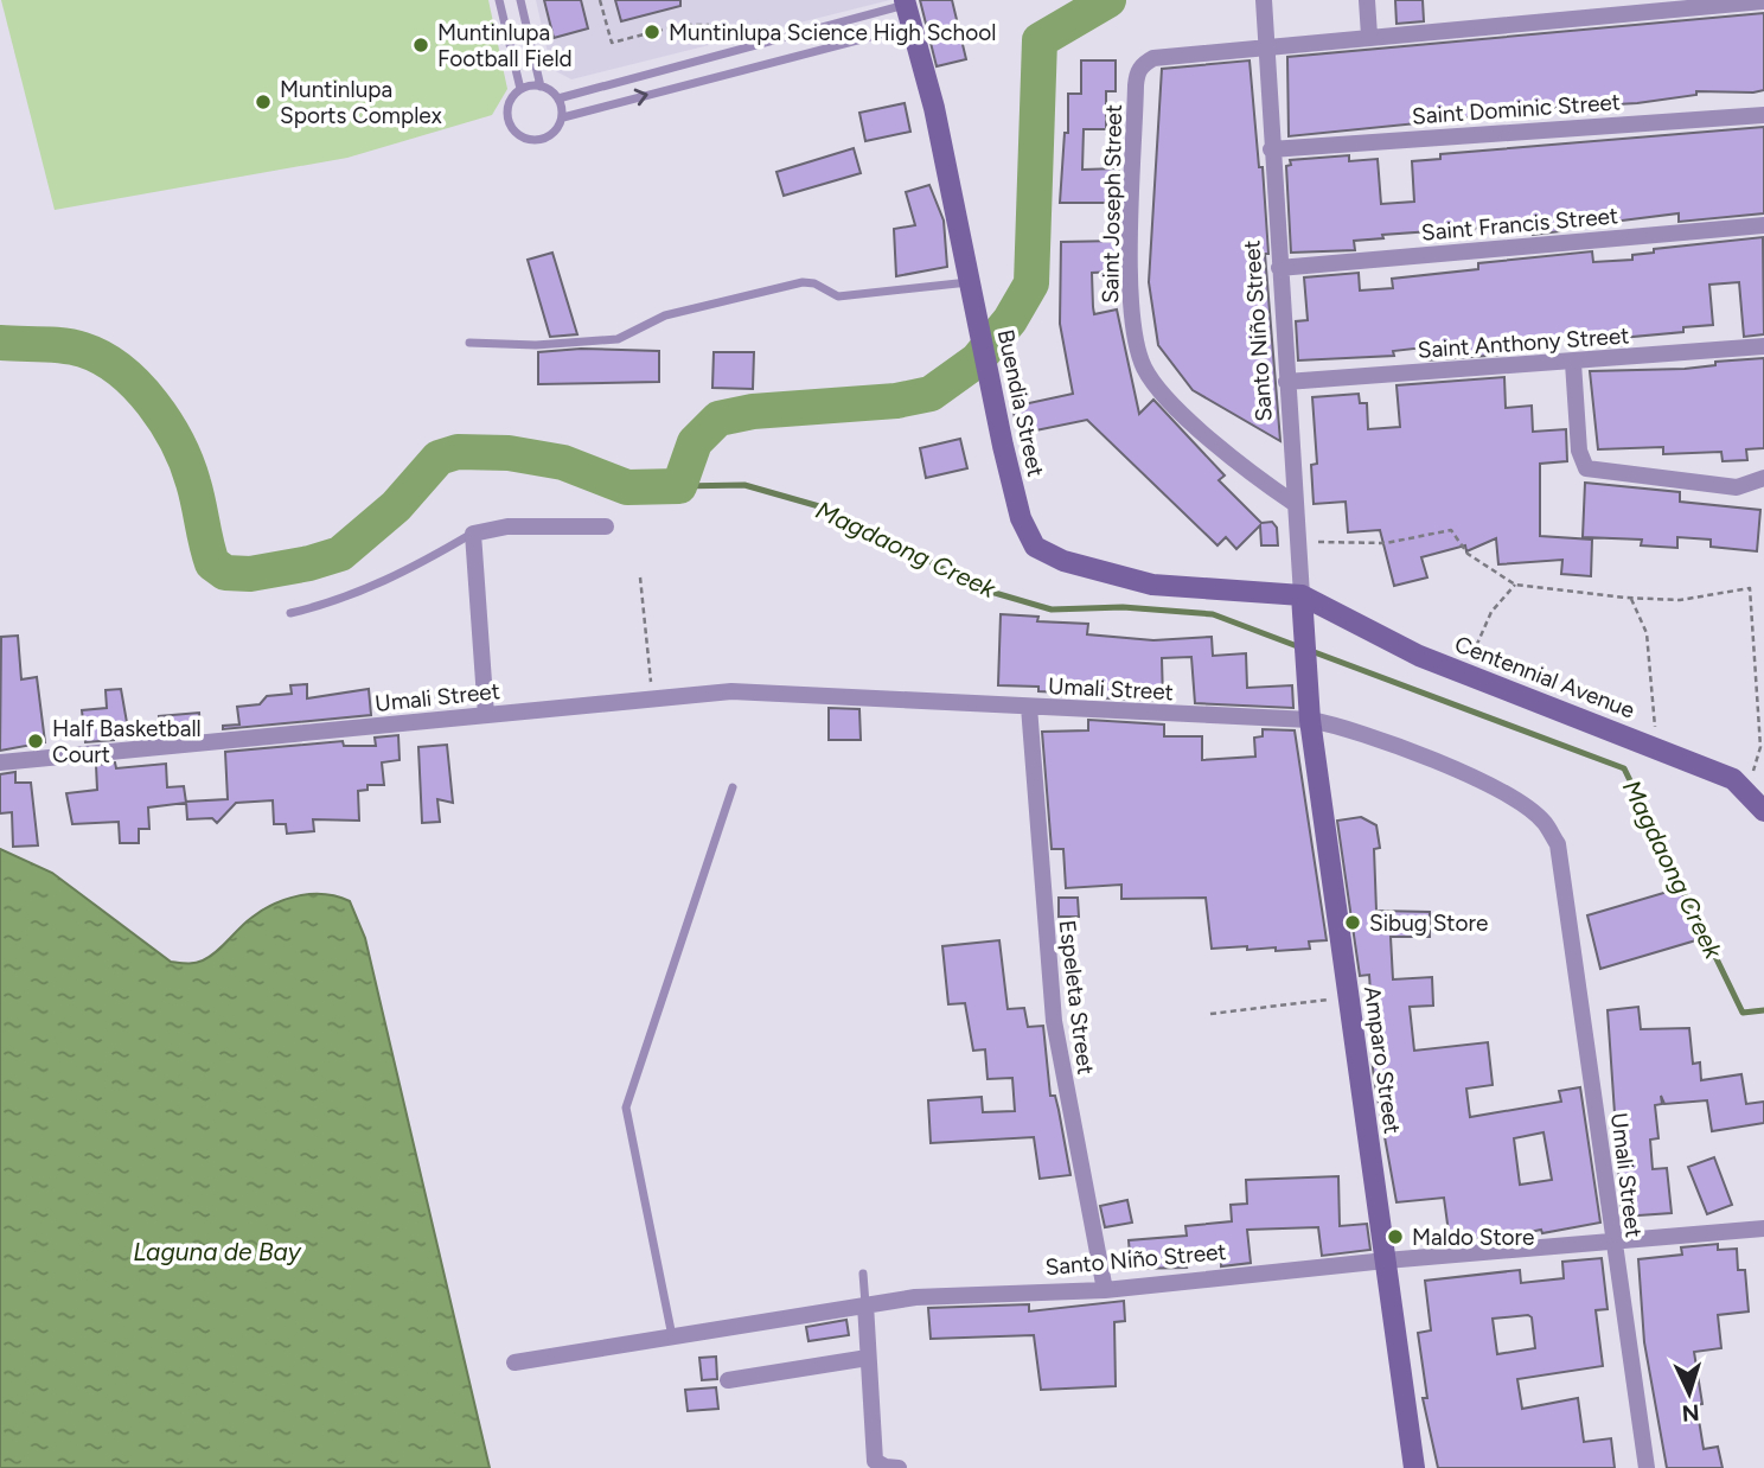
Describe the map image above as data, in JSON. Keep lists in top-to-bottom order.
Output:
{
  "streets": {
    "street": [
      "Saint Dominic Street",
      "Saint Joseph Street",
      "Saint Francis Street",
      "Santo Niño Street",
      "Saint Anthony Street",
      "Buendia Street",
      "Centennial Avenue",
      "Umali Street",
      "Espeleta Street",
      "Amparo Street"
    ]
  },
  "crossings": [
    ["Saint Dominic Street", "Santo Niño Street"],
    ["Saint Joseph Street", "Santo Niño Street"],
    ["Saint Francis Street", "Santo Niño Street"],
    ["Santo Niño Street", "Saint Anthony Street"],
    ["Santo Niño Street", "Buendia Street"],
    ["Santo Niño Street", "Centennial Avenue"],
    ["Santo Niño Street", "Umali Street"],
    ["Santo Niño Street", "Espeleta Street"],
    ["Santo Niño Street", "Amparo Street"],
    ["Buendia Street", "Centennial Avenue"],
    ["Umali Street", "Espeleta Street"],
    ["Umali Street", "Amparo Street"]
  ],
  "water": ["Magdaong Creek", "Laguna de Bay"],
  "places": [
    "Muntinlupa Science High School",
    "Muntinlupa Football Field",
    "Muntinlupa Sports Complex",
    "Half Basketball Court",
    "Sibug Store",
    "Maldo Store"
  ],
  "north": "bottom"
}
